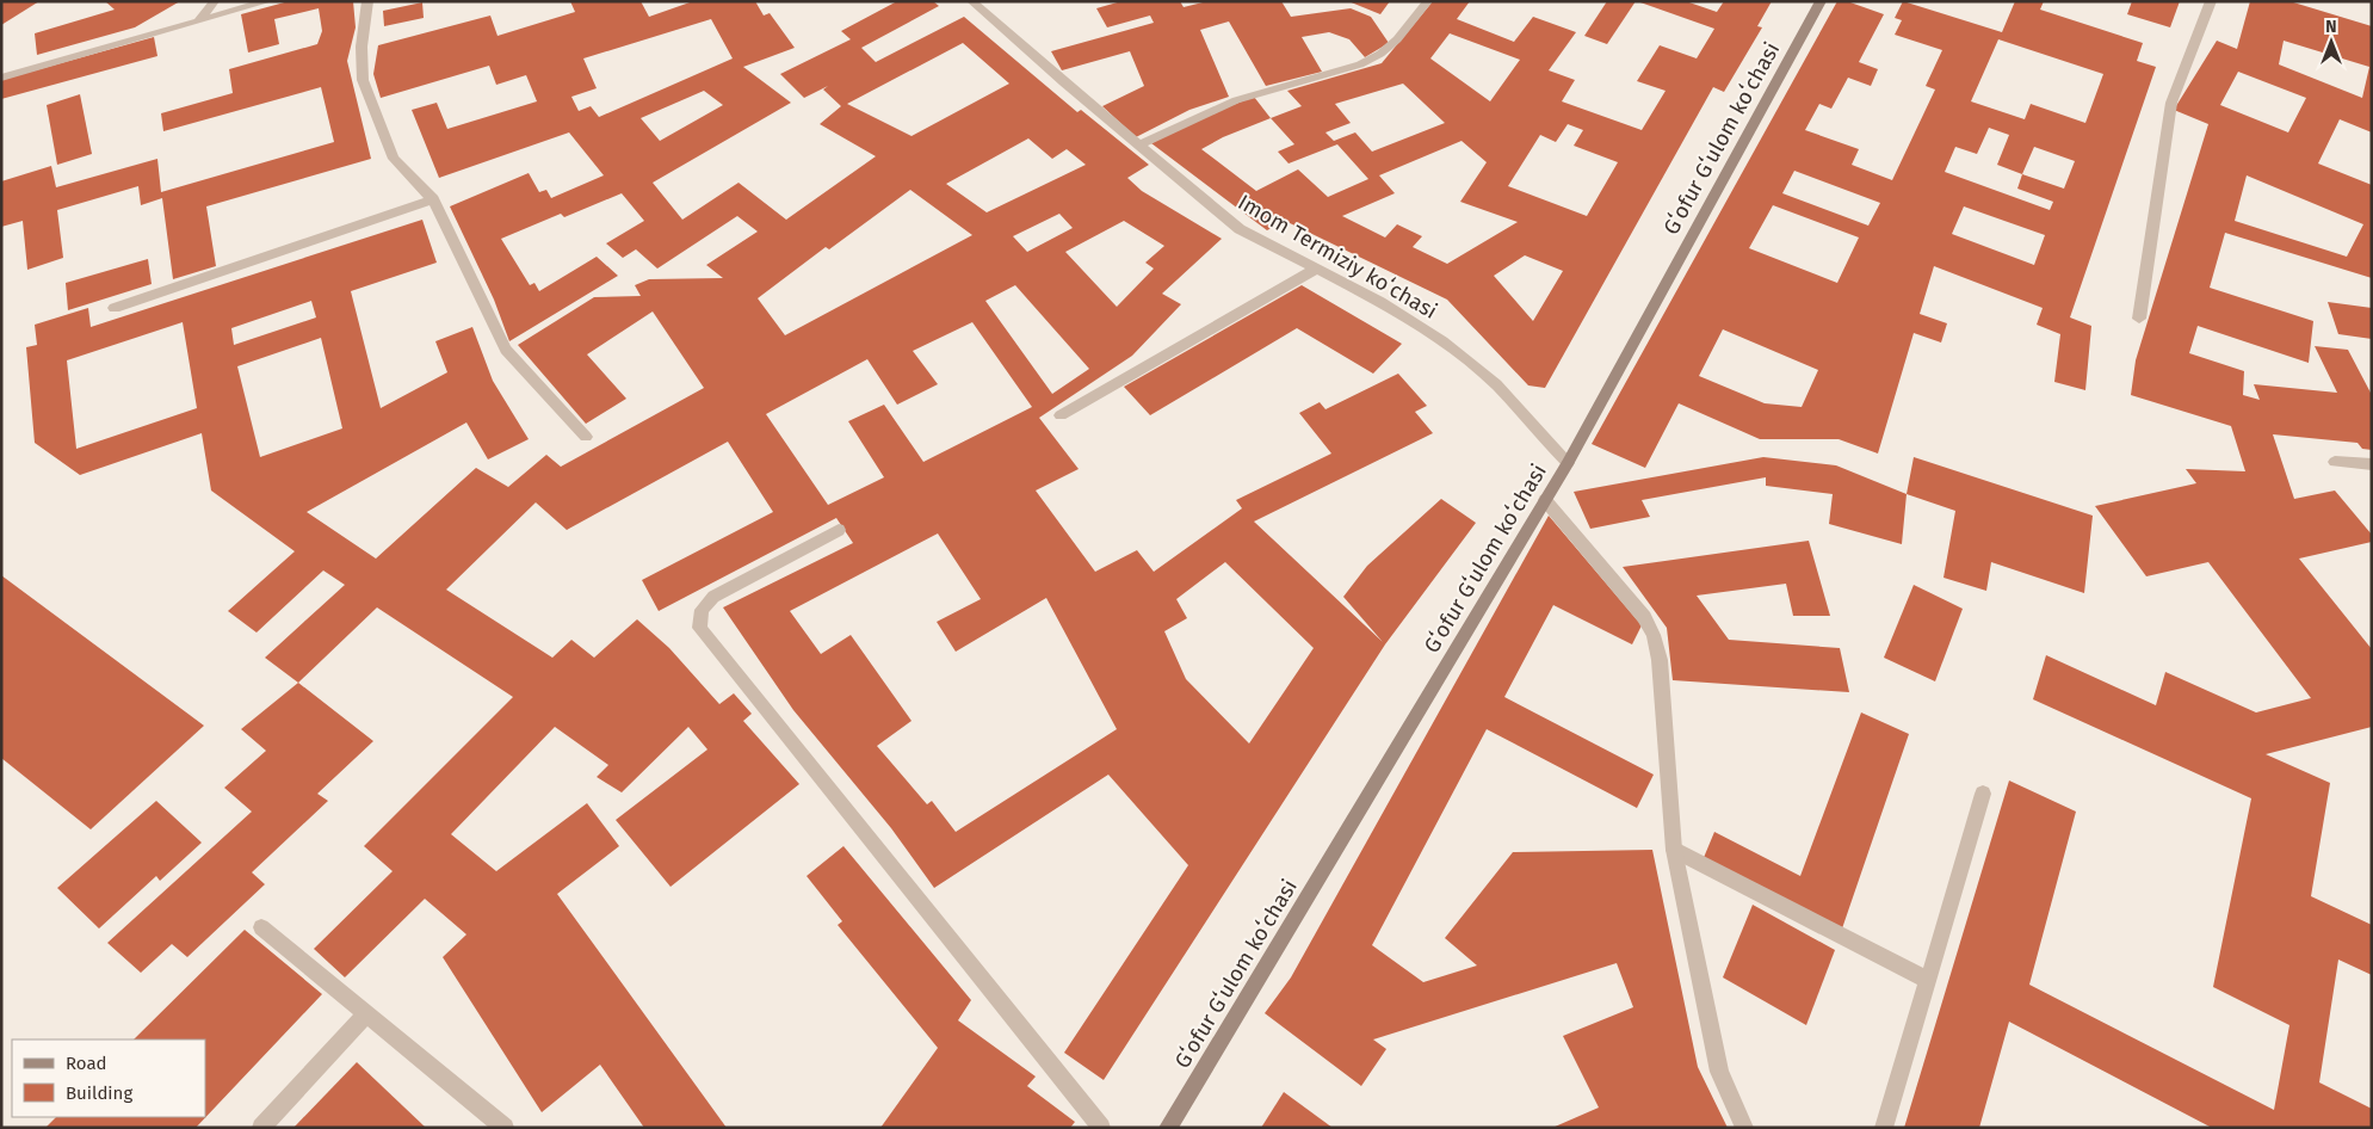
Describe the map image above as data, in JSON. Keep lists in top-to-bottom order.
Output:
{
  "streets": {
    "street": ["Gʻofur Gʻulom koʻchasi", "Imom Termiziy koʻchasi"]
  },
  "crossings": [
    ["Gʻofur Gʻulom koʻchasi", "Imom Termiziy koʻchasi"]
  ],
  "legend": ["Road", "Building"],
  "north": "top"
}
